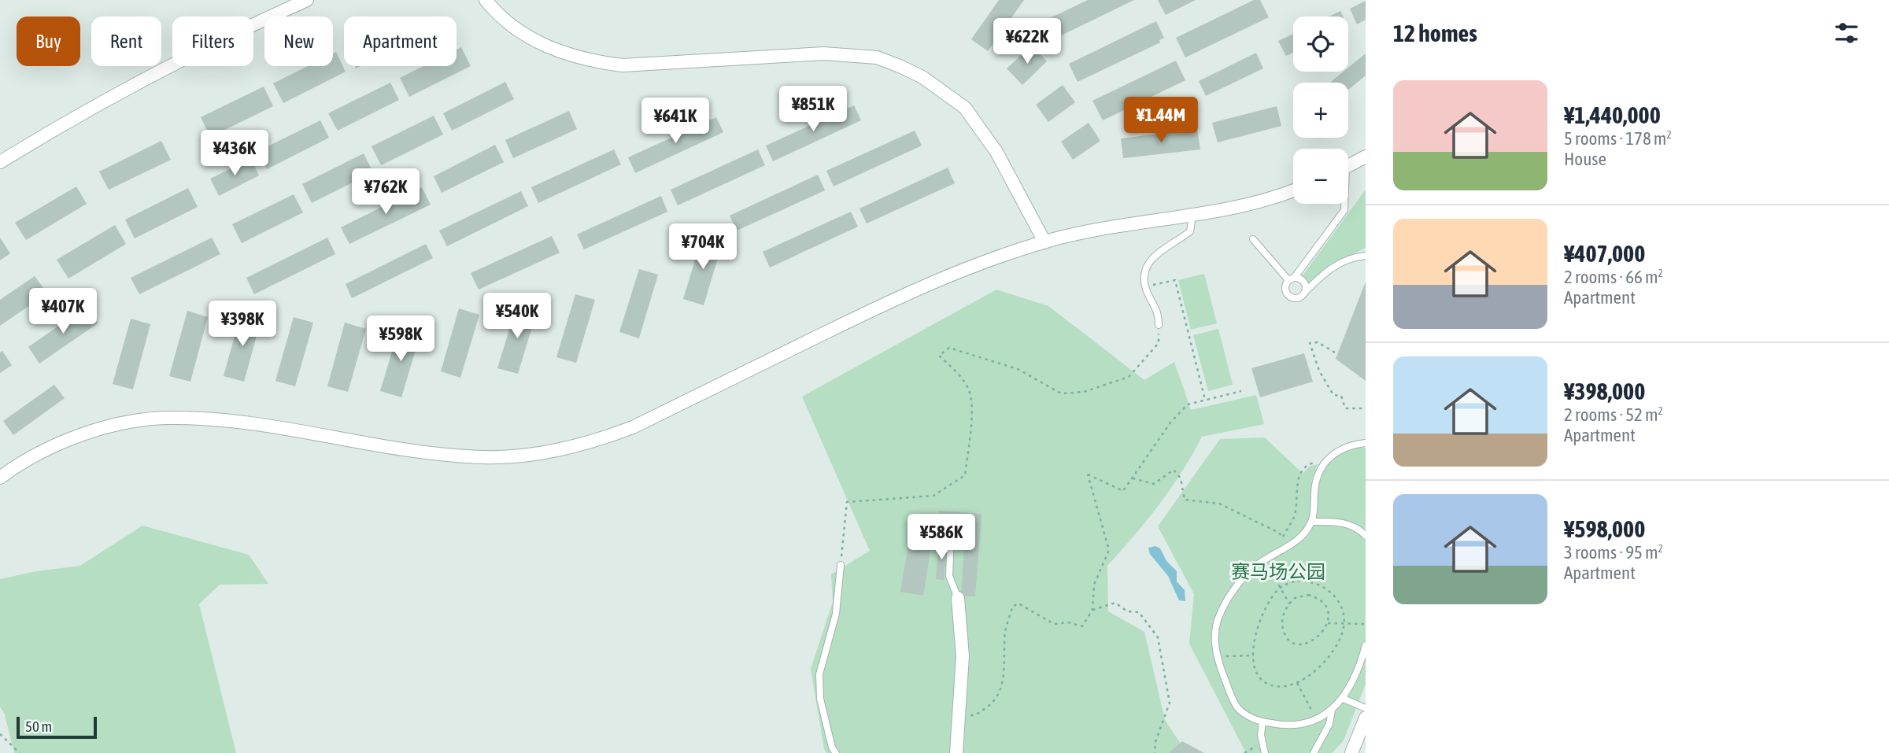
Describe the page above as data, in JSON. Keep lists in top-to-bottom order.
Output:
{
  "parks": ["赛马场公园"],
  "scale_bar": "50 m",
  "page": {
    "heading": "12 homes",
    "map_buttons": ["+", "−"],
    "chip": [
      "Buy",
      "Rent",
      "Filters",
      "New",
      "Apartment"
    ],
    "price": [
      "¥622K",
      "¥851K",
      "¥1.44M",
      "¥641K",
      "¥436K",
      "¥762K",
      "¥704K",
      "¥407K",
      "¥540K",
      "¥398K",
      "¥598K",
      "¥586K"
    ],
    "list": [
      {
        "name": "¥1,440,000",
        "note": "5 rooms · 178 m² · House"
      },
      {
        "name": "¥407,000",
        "note": "2 rooms · 66 m² · Apartment"
      },
      {
        "name": "¥398,000",
        "note": "2 rooms · 52 m² · Apartment"
      },
      {
        "name": "¥598,000",
        "note": "3 rooms · 95 m² · Apartment"
      }
    ],
    "scale": "50 m"
  }
}
